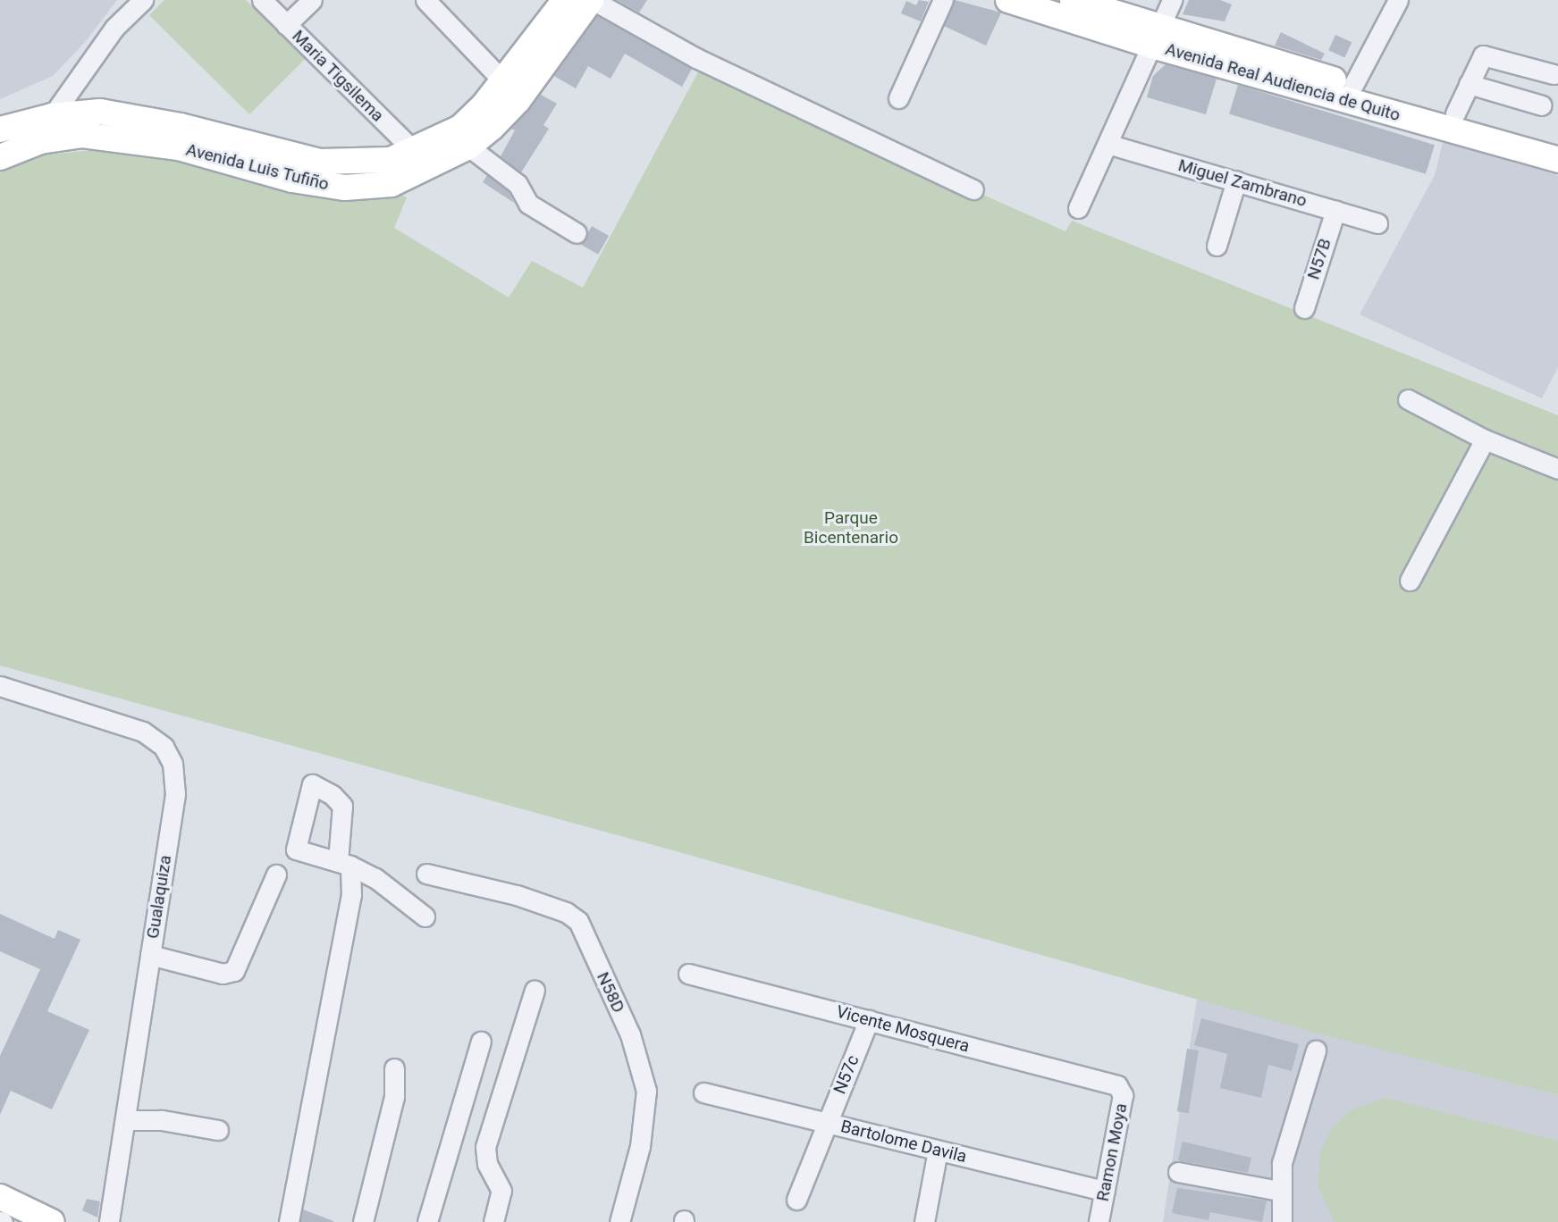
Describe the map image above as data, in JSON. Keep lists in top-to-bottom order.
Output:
{
  "streets": {
    "main road": ["Avenida Real Audiencia de Quito", "Avenida Luis Tufiño"],
    "street": [
      "Maria Tigsilema",
      "Miguel Zambrano",
      "N57B",
      "Gualaquiza",
      "N58D",
      "Vicente Mosquera",
      "N57c",
      "Bartolome Davila",
      "Ramon Moya"
    ]
  },
  "crossings": [
    ["Maria Tigsilema", "Avenida Luis Tufiño"],
    ["Miguel Zambrano", "N57B"],
    ["Vicente Mosquera", "N57c"],
    ["Vicente Mosquera", "Ramon Moya"],
    ["N57c", "Bartolome Davila"],
    ["Bartolome Davila", "Ramon Moya"]
  ],
  "parks": ["Parque Bicentenario"]
}
